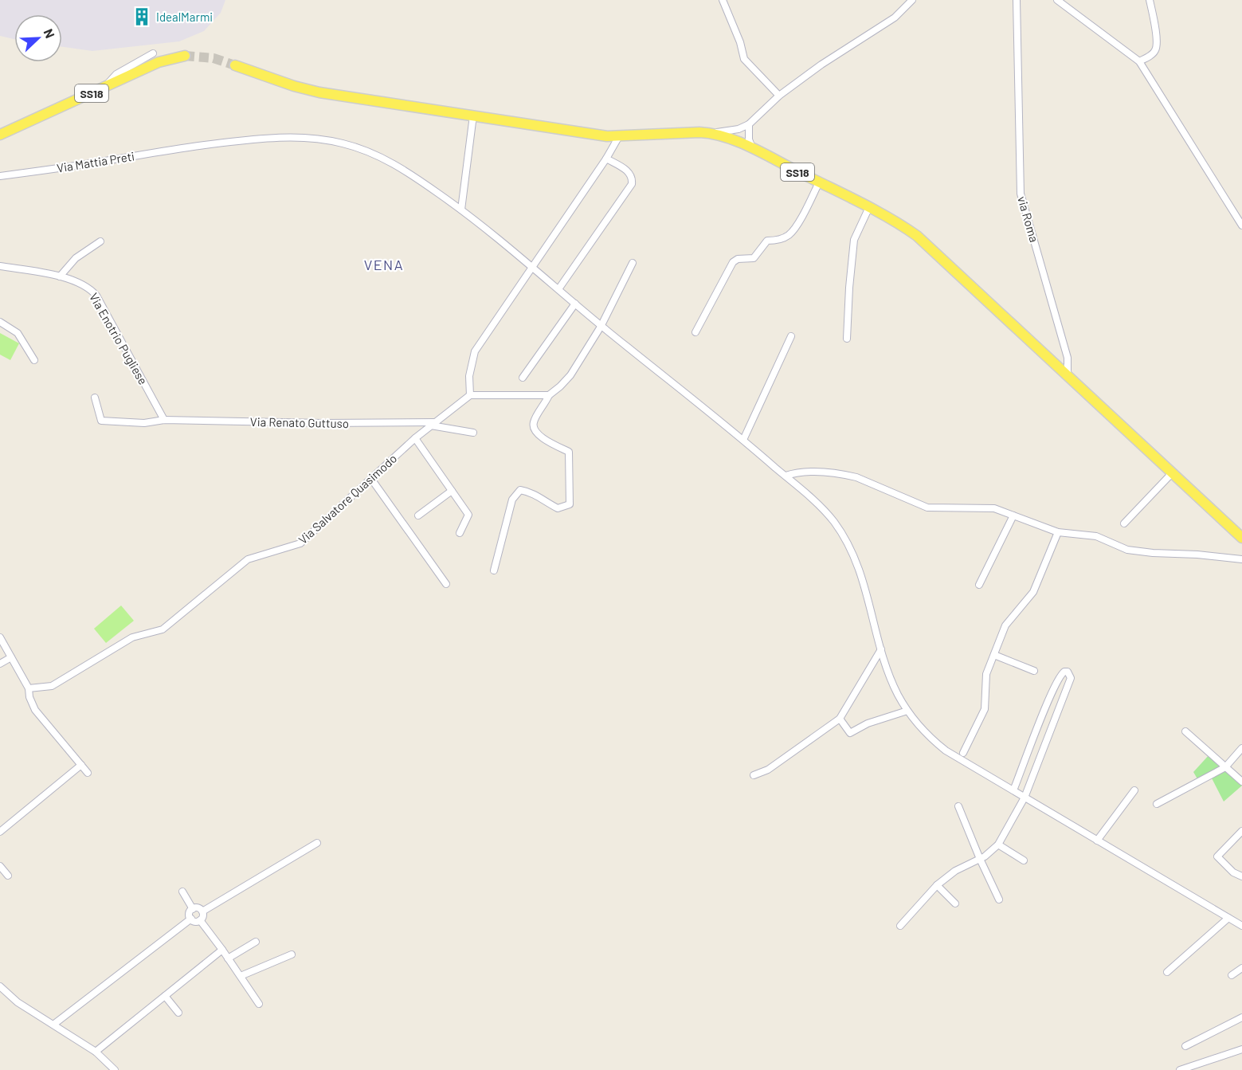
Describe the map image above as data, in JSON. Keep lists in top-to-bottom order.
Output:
{
  "streets": {
    "main road": ["SS18"],
    "street": [
      "Via Mattia Preti",
      "via Roma",
      "Via Enotrio Pugliese",
      "Via Renato Guttuso",
      "Via Salvatore Quasimodo"
    ]
  },
  "crossings": [
    ["SS18", "via Roma"],
    ["Via Enotrio Pugliese", "Via Renato Guttuso"],
    ["Via Renato Guttuso", "Via Salvatore Quasimodo"]
  ],
  "districts": ["VENA"],
  "places": {
    "building": ["IdealMarmi"]
  },
  "north": "top right"
}
